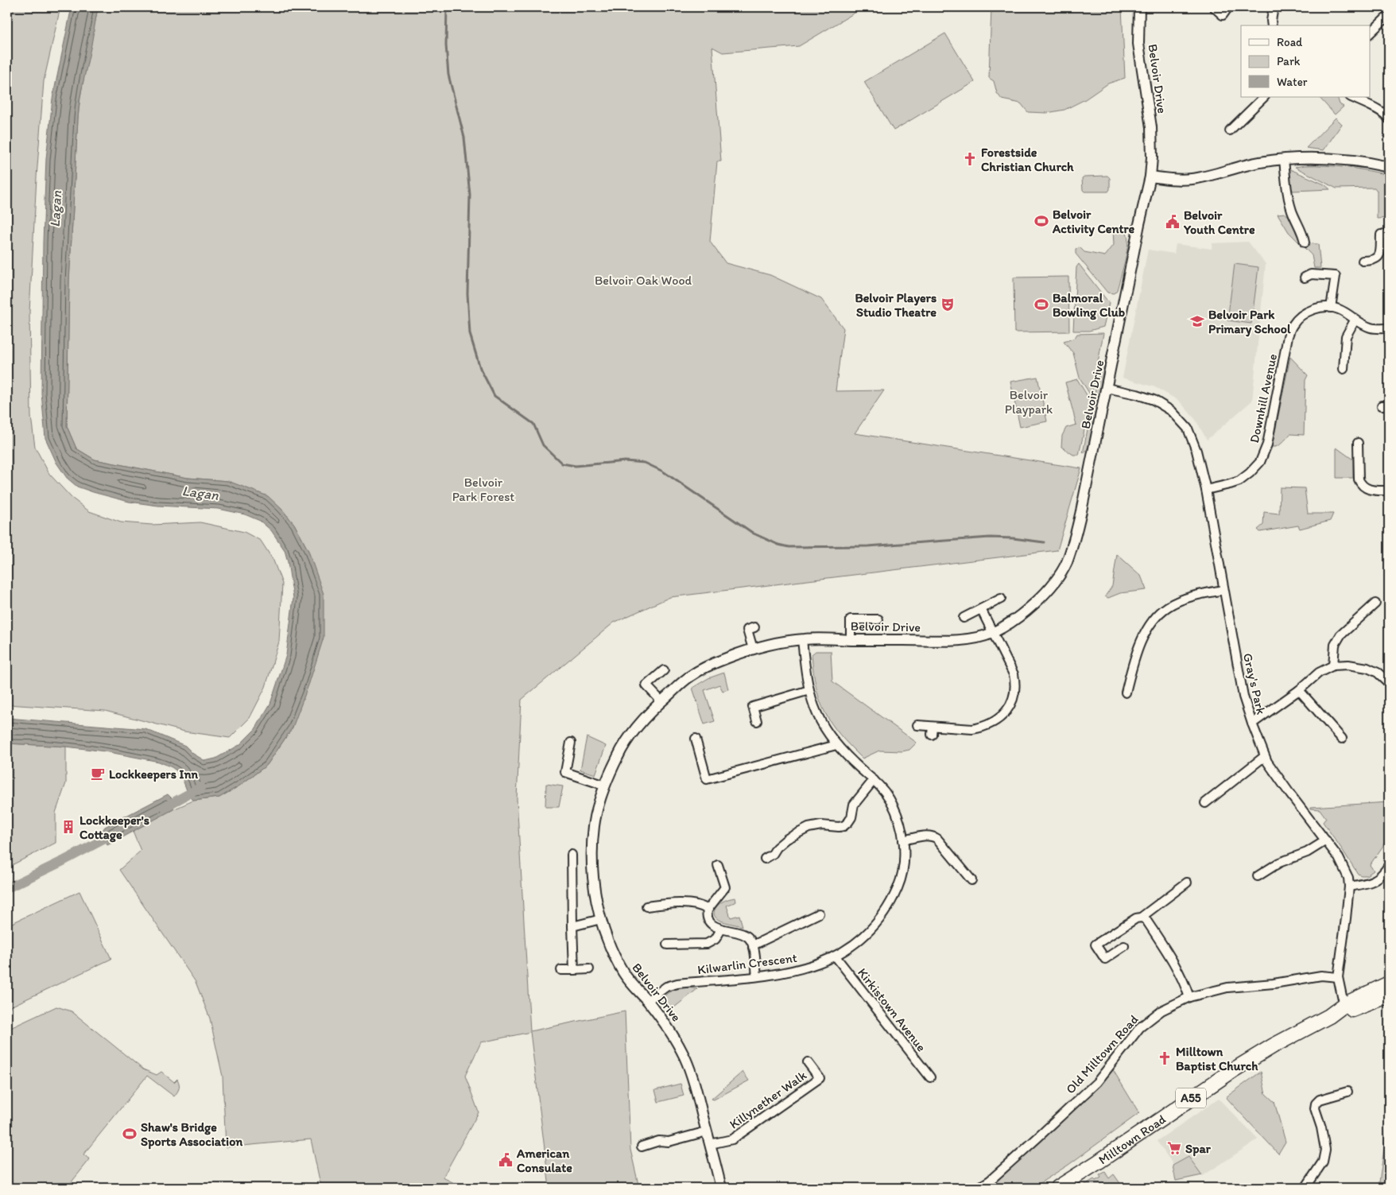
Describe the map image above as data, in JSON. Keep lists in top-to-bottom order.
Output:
{
  "streets": {
    "highway": ["A55", "Milltown Road"],
    "street": [
      "Belvoir Drive",
      "Downhill Avenue",
      "Gray's Park",
      "Kilwarlin Crescent",
      "Kirkistown Avenue",
      "Old Milltown Road",
      "Killynether Walk"
    ]
  },
  "crossings": [
    ["Belvoir Drive", "Gray's Park"],
    ["Belvoir Drive", "Kilwarlin Crescent"],
    ["Belvoir Drive", "Killynether Walk"],
    ["Downhill Avenue", "Gray's Park"],
    ["Gray's Park", "Old Milltown Road"],
    ["Gray's Park", "Milltown Road"],
    ["Kilwarlin Crescent", "Kirkistown Avenue"]
  ],
  "water": ["Lagan"],
  "parks": ["Belvoir Oak Wood", "Belvoir Playpark", "Belvoir Park Forest"],
  "places": {
    "church": ["Forestside Christian Church", "Milltown Baptist Church"],
    "sports": ["Belvoir Activity Centre", "Balmoral Bowling Club", "Shaw's Bridge Sports Association"],
    "public building": ["Belvoir Youth Centre", "American Consulate"],
    "theatre": ["Belvoir Players Studio Theatre"],
    "school or university": ["Belvoir Park Primary School"],
    "cafe": ["Lockkeepers Inn"],
    "building": ["Lockkeeper's Cottage"],
    "supermarket": ["Spar"]
  },
  "legend": ["Road", "Park", "Water"]
}
